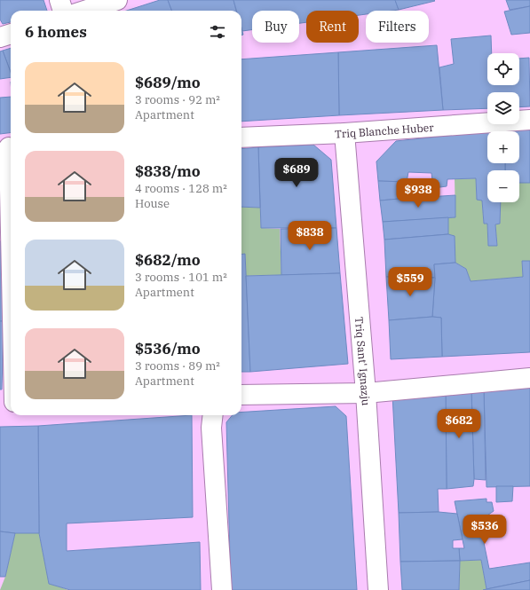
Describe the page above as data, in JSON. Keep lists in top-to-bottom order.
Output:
{
  "streets": {
    "street": ["Triq Blanche Huber", "Triq Sant' Ignazju"]
  },
  "crossings": [
    ["Triq Blanche Huber", "Triq Sant' Ignazju"]
  ],
  "page": {
    "chip": ["Buy", "Rent", "Filters"],
    "heading": "6 homes",
    "map_buttons": ["+", "−"],
    "list": [
      {
        "name": "$689/mo",
        "note": "3 rooms · 92 m² · Apartment"
      },
      {
        "name": "$838/mo",
        "note": "4 rooms · 128 m² · House"
      },
      {
        "name": "$682/mo",
        "note": "3 rooms · 101 m² · Apartment"
      },
      {
        "name": "$536/mo",
        "note": "3 rooms · 89 m² · Apartment"
      }
    ],
    "price": [
      "$689",
      "$938",
      "$838",
      "$559",
      "$682",
      "$536"
    ]
  }
}
